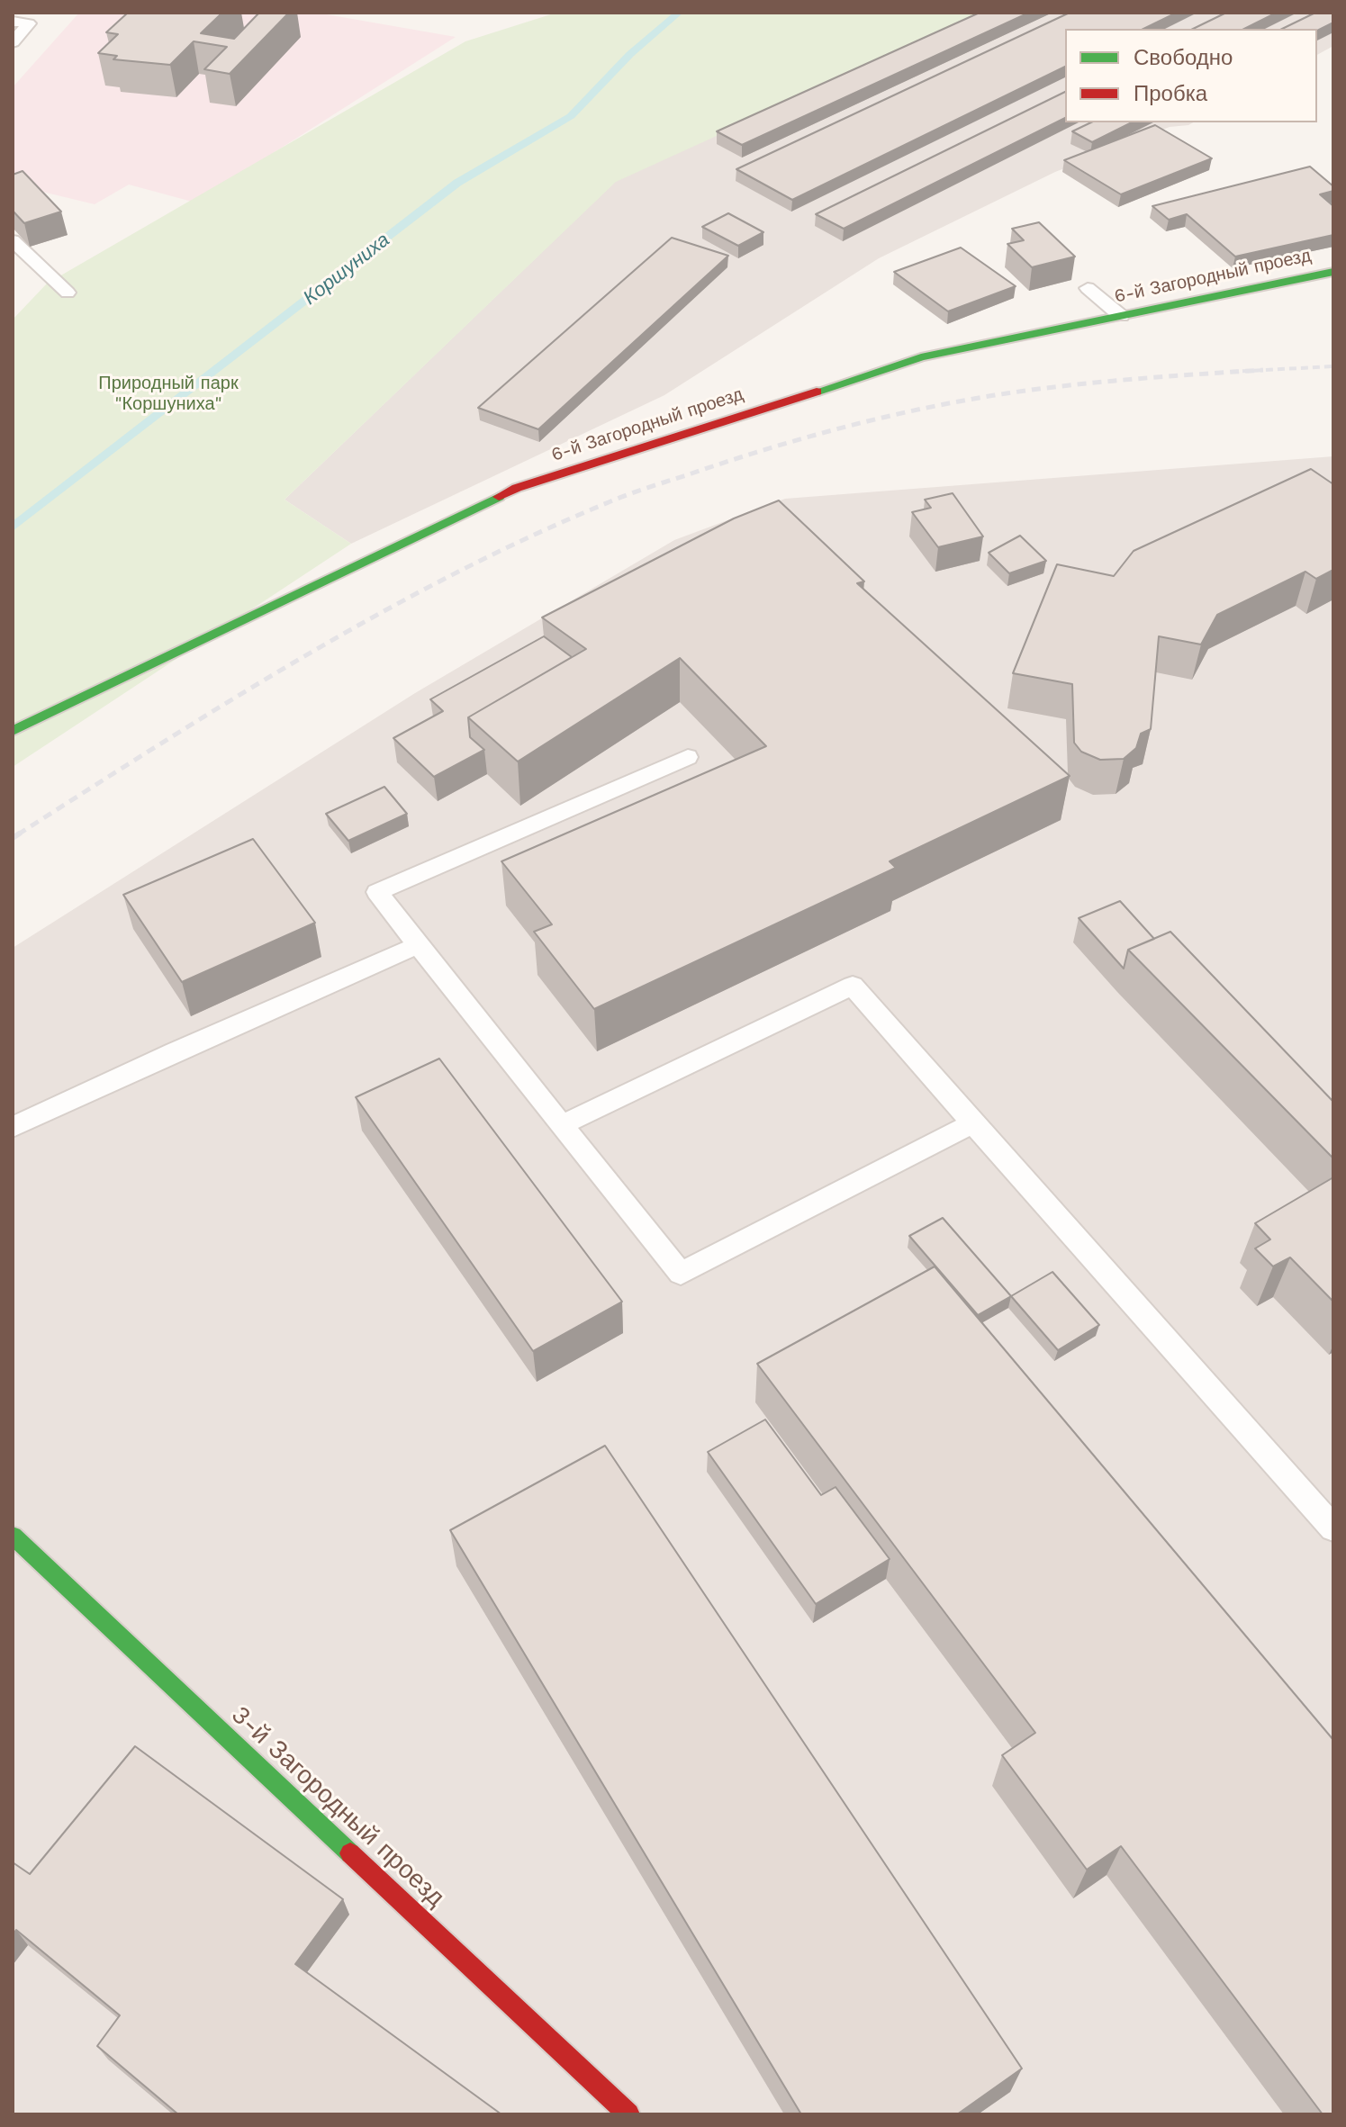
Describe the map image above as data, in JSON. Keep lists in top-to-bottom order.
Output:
{
  "streets": {
    "street": ["6-й Загородный проезд", "3-й Загородный проезд"]
  },
  "water": ["Коршуниха"],
  "parks": ["Природный парк \"Коршуниха\""],
  "legend": ["Свободно", "Пробка"]
}
